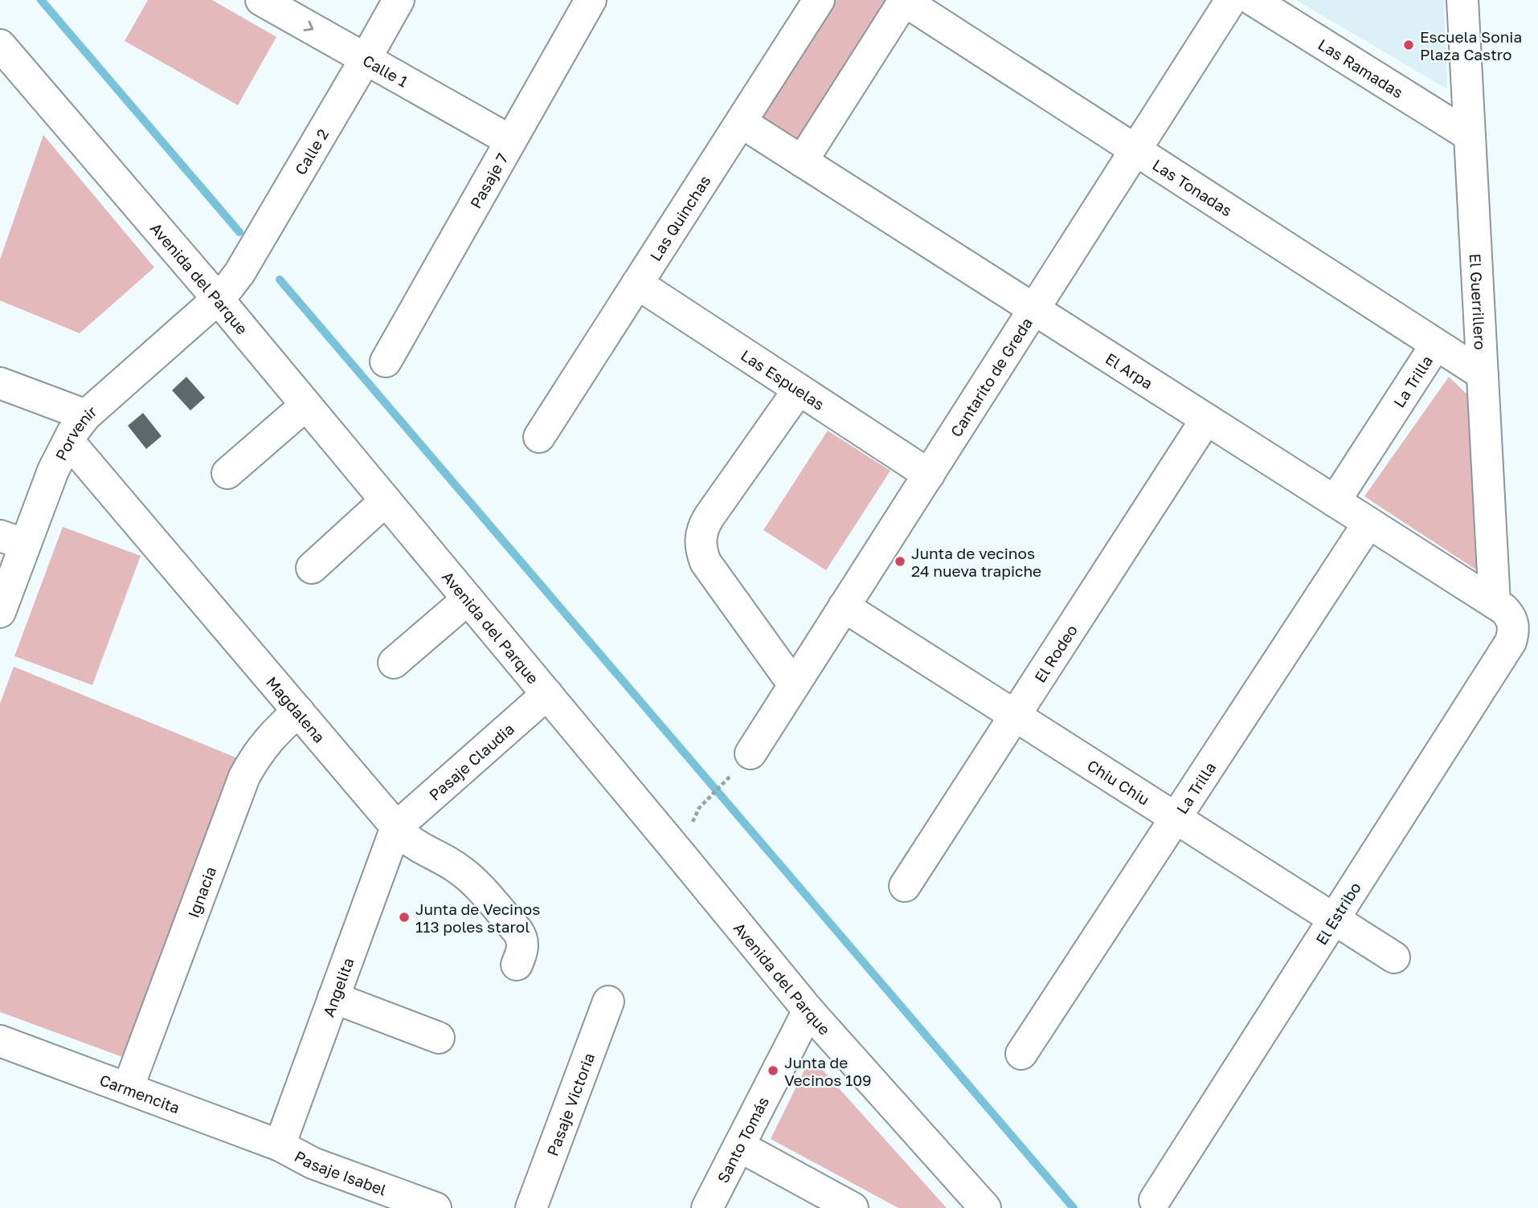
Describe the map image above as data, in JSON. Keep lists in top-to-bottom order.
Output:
{
  "streets": {
    "street": [
      "Las Ramadas",
      "Calle 1",
      "Calle 2",
      "Pasaje 7",
      "Las Tonadas",
      "Las Quinchas",
      "Avenida del Parque",
      "El Guerrillero",
      "El Arpa",
      "Cantarito de Greda",
      "Las Espuelas",
      "La Trilla",
      "Porvenir",
      "El Rodeo",
      "Magdalena",
      "Pasaje Claudia",
      "Chiu Chiu",
      "Ignacia",
      "El Estribo",
      "Angelita",
      "Carmencita",
      "Pasaje Victoria",
      "Santo Tomás",
      "Pasaje Isabel"
    ]
  },
  "crossings": [
    ["Las Ramadas", "El Guerrillero"],
    ["Calle 1", "Calle 2"],
    ["Calle 1", "Pasaje 7"],
    ["Calle 2", "Avenida del Parque"],
    ["Calle 2", "Porvenir"],
    ["Las Tonadas", "El Guerrillero"],
    ["Las Tonadas", "Cantarito de Greda"],
    ["Las Tonadas", "La Trilla"],
    ["Las Quinchas", "El Arpa"],
    ["Las Quinchas", "Las Espuelas"],
    ["Avenida del Parque", "Porvenir"],
    ["Avenida del Parque", "Pasaje Claudia"],
    ["Avenida del Parque", "Santo Tomás"],
    ["El Guerrillero", "El Arpa"],
    ["El Guerrillero", "El Estribo"],
    ["El Arpa", "Cantarito de Greda"],
    ["El Arpa", "La Trilla"],
    ["El Arpa", "El Rodeo"],
    ["El Arpa", "El Estribo"],
    ["Cantarito de Greda", "Las Espuelas"],
    ["Cantarito de Greda", "Chiu Chiu"],
    ["La Trilla", "Chiu Chiu"],
    ["Porvenir", "Magdalena"],
    ["El Rodeo", "Chiu Chiu"],
    ["Magdalena", "Pasaje Claudia"],
    ["Magdalena", "Ignacia"],
    ["Magdalena", "Angelita"],
    ["Pasaje Claudia", "Angelita"],
    ["Chiu Chiu", "El Estribo"],
    ["Ignacia", "Carmencita"],
    ["Angelita", "Carmencita"],
    ["Angelita", "Pasaje Isabel"],
    ["Carmencita", "Pasaje Isabel"]
  ],
  "one_way": ["Calle 1"],
  "places": [
    "Escuela Sonia Plaza Castro",
    "Junta de vecinos 24 nueva trapiche",
    "Junta de Vecinos 113 poles starol",
    "Junta de Vecinos 109"
  ]
}
